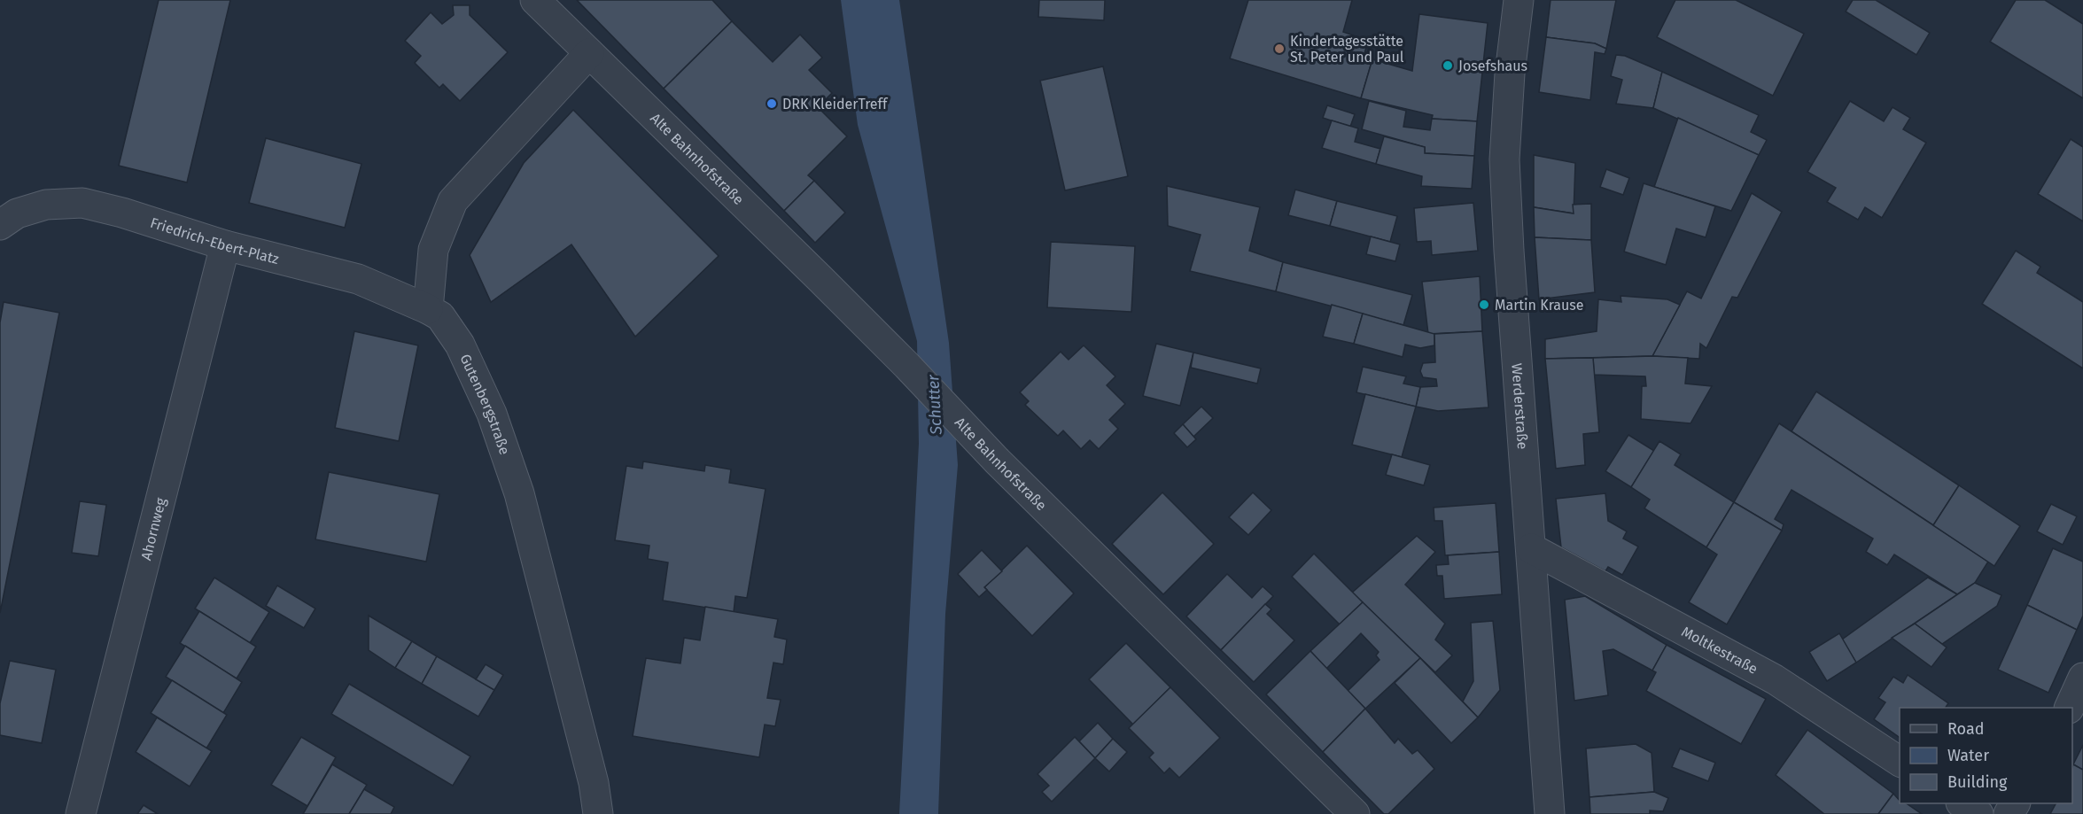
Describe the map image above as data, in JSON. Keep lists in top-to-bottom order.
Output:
{
  "streets": {
    "street": [
      "Alte Bahnhofstraße",
      "Friedrich-Ebert-Platz",
      "Gutenbergstraße",
      "Werderstraße",
      "Ahornweg",
      "Moltkestraße"
    ]
  },
  "crossings": [
    ["Friedrich-Ebert-Platz", "Gutenbergstraße"],
    ["Friedrich-Ebert-Platz", "Ahornweg"],
    ["Werderstraße", "Moltkestraße"]
  ],
  "water": ["Schutter"],
  "places": [
    "Kindertagesstätte St. Peter und Paul",
    "Josefshaus",
    "DRK KleiderTreff",
    "Martin Krause"
  ],
  "legend": ["Road", "Water", "Building"]
}
